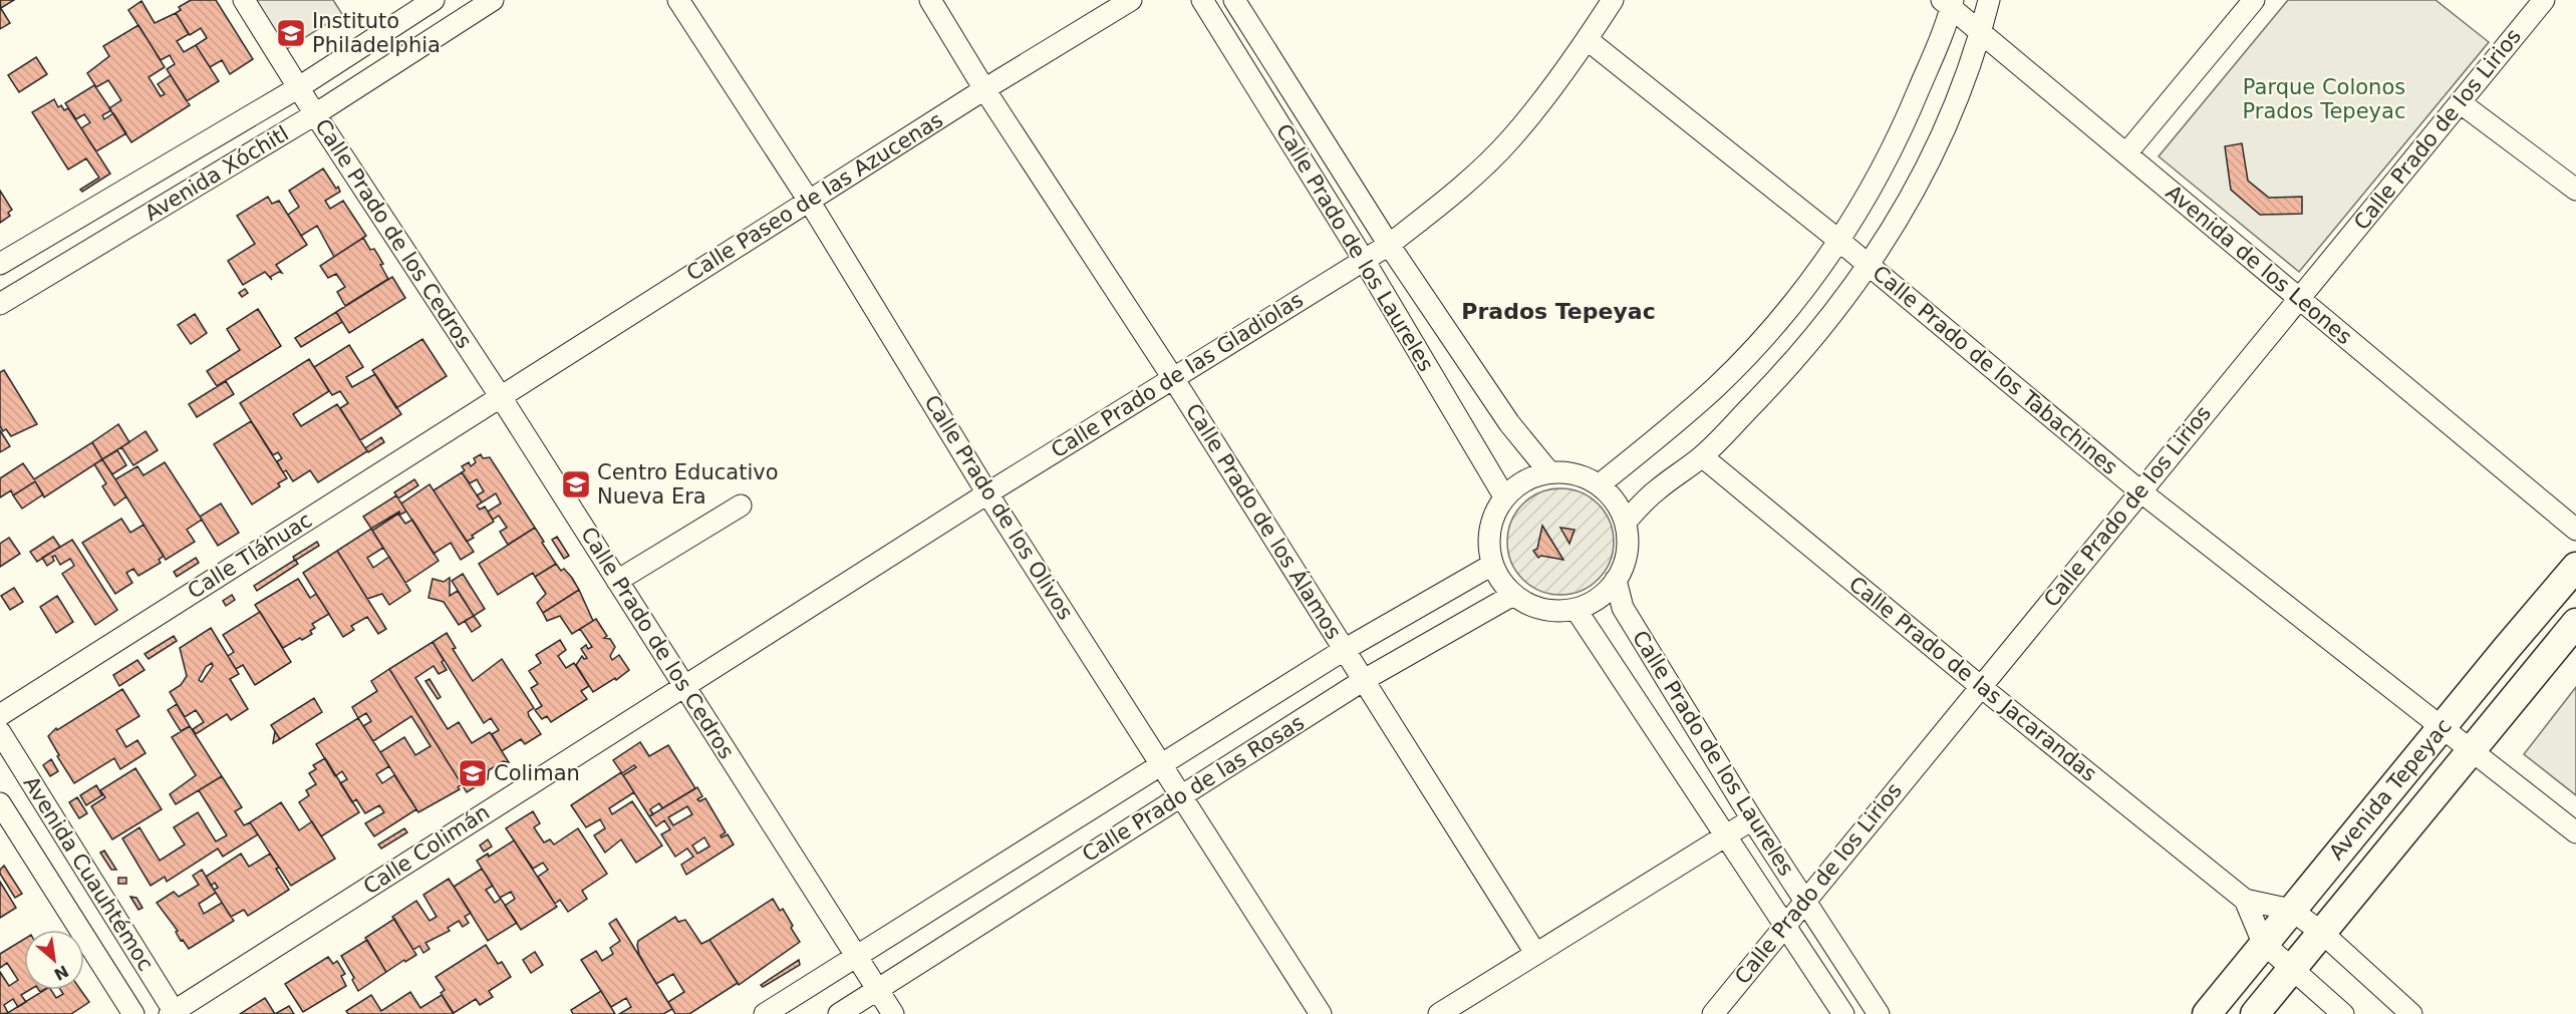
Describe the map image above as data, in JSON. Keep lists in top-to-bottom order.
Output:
{
  "streets": {
    "street": [
      "Calle Prado de los Lirios",
      "Avenida Xóchitl",
      "Calle Paseo de las Azucenas",
      "Calle Prado de los Cedros",
      "Calle Prado de los Laureles",
      "Avenida de los Leones",
      "Calle Prado de los Tabachines",
      "Calle Prado de las Gladiolas",
      "Calle Prado de los Olivos",
      "Calle Prado de los Álamos",
      "Calle Tláhuac",
      "Calle Prado de las Jacarandas",
      "Calle Prado de las Rosas",
      "Avenida Tepeyac",
      "Calle Colimán",
      "Avenida Cuauhtémoc"
    ]
  },
  "crossings": [
    ["Calle Prado de los Lirios", "Calle Prado de los Laureles"],
    ["Calle Prado de los Lirios", "Avenida de los Leones"],
    ["Calle Prado de los Lirios", "Calle Prado de los Tabachines"],
    ["Calle Prado de los Lirios", "Calle Prado de las Jacarandas"],
    ["Avenida Xóchitl", "Calle Prado de los Cedros"],
    ["Calle Paseo de las Azucenas", "Calle Prado de los Cedros"],
    ["Calle Paseo de las Azucenas", "Calle Prado de los Olivos"],
    ["Calle Paseo de las Azucenas", "Calle Prado de los Álamos"],
    ["Calle Paseo de las Azucenas", "Calle Tláhuac"],
    ["Calle Prado de los Cedros", "Calle Prado de las Gladiolas"],
    ["Calle Prado de los Cedros", "Calle Tláhuac"],
    ["Calle Prado de los Cedros", "Calle Prado de las Rosas"],
    ["Calle Prado de los Cedros", "Calle Colimán"],
    ["Calle Prado de los Laureles", "Calle Prado de las Gladiolas"],
    ["Calle Prado de los Laureles", "Calle Prado de las Rosas"],
    ["Calle Prado de los Tabachines", "Calle Prado de las Gladiolas"],
    ["Calle Prado de los Tabachines", "Avenida Tepeyac"],
    ["Calle Prado de las Gladiolas", "Calle Prado de los Olivos"],
    ["Calle Prado de las Gladiolas", "Calle Prado de los Álamos"],
    ["Calle Prado de las Gladiolas", "Calle Colimán"],
    ["Calle Prado de los Olivos", "Calle Prado de las Rosas"],
    ["Calle Prado de los Álamos", "Calle Prado de las Rosas"],
    ["Calle Prado de las Jacarandas", "Avenida Tepeyac"],
    ["Calle Colimán", "Avenida Cuauhtémoc"]
  ],
  "districts": ["Prados Tepeyac"],
  "parks": ["Parque Colonos Prados Tepeyac"],
  "places": {
    "school or university": ["Instituto Philadelphia", "Centro Educativo Nueva Era", "Coliman"]
  },
  "north": "bottom right"
}
